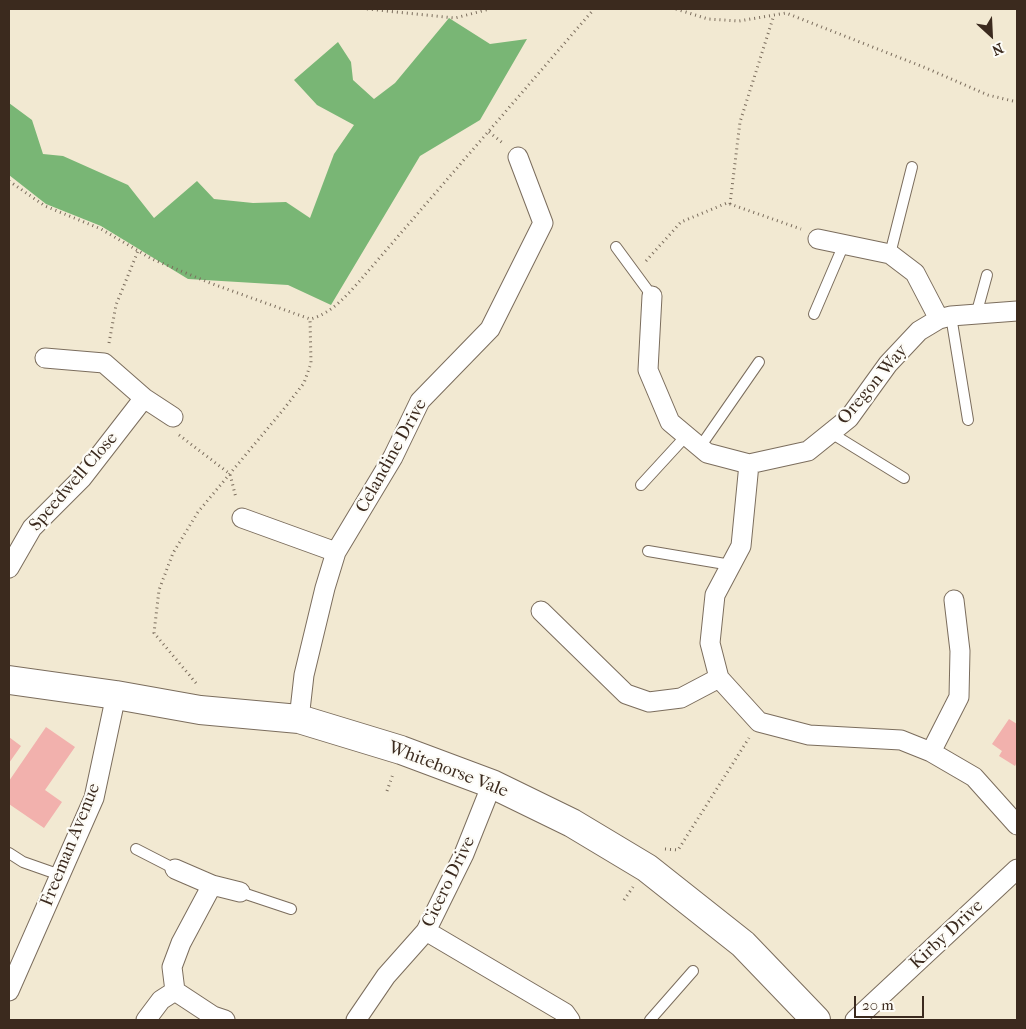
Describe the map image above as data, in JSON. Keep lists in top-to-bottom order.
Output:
{
  "streets": {
    "street": [
      "Oregon Way",
      "Celandine Drive",
      "Speedwell Close",
      "Whitehorse Vale",
      "Freeman Avenue",
      "Cicero Drive",
      "Kirby Drive"
    ]
  },
  "crossings": [
    ["Celandine Drive", "Whitehorse Vale"],
    ["Whitehorse Vale", "Freeman Avenue"],
    ["Whitehorse Vale", "Cicero Drive"]
  ],
  "scale_bar": "20 m",
  "north": "bottom right"
}
